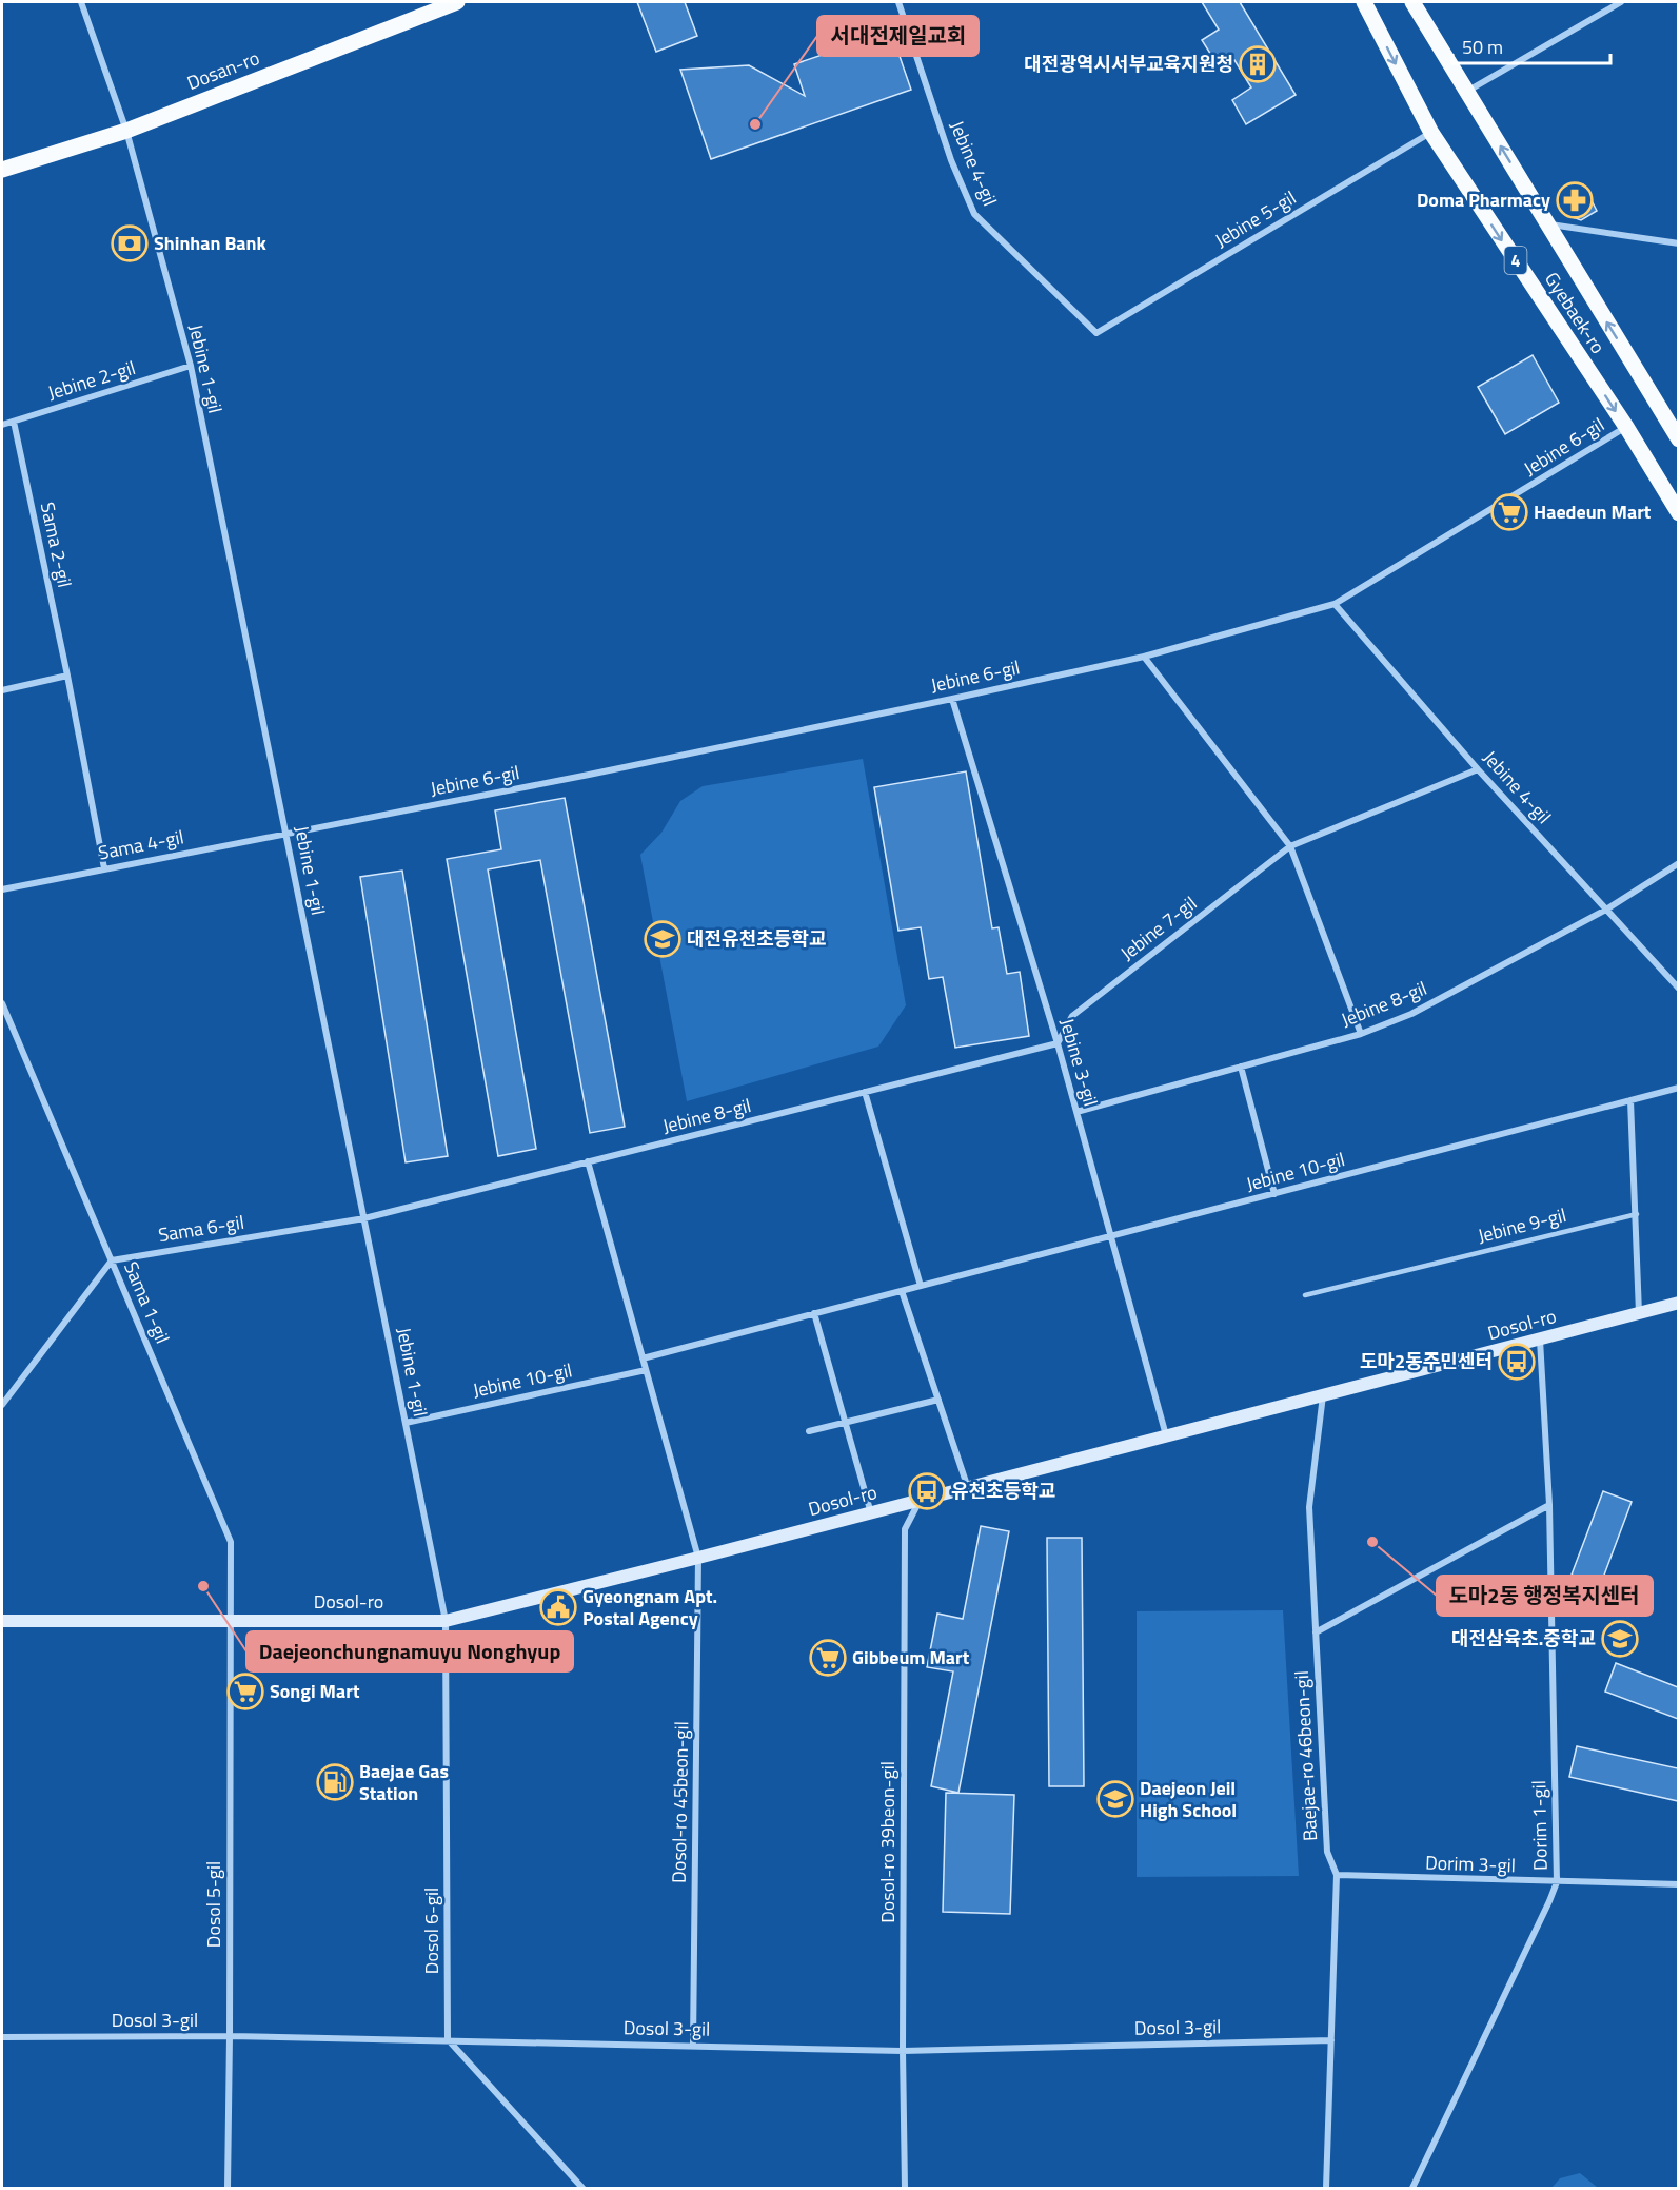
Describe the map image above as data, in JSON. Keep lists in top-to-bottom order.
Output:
{
  "streets": {
    "main road": ["Dosan-ro", "4", "Gyebaek-ro"],
    "street": [
      "Jebine 4-gil",
      "Jebine 5-gil",
      "Jebine 1-gil",
      "Jebine 2-gil",
      "Jebine 6-gil",
      "Sama 2-gil",
      "Sama 4-gil",
      "Jebine 7-gil",
      "Jebine 8-gil",
      "Jebine 3-gil",
      "Jebine 10-gil",
      "Sama 6-gil",
      "Sama 1-gil",
      "Dosol-ro",
      "Baejae-ro 46beon-gil",
      "Dosol-ro 45beon-gil",
      "Dorim 1-gil",
      "Dosol-ro 39beon-gil",
      "Dorim 3-gil",
      "Dosol 5-gil",
      "Dosol 6-gil",
      "Dosol 3-gil"
    ],
    "lane": ["Jebine 9-gil"]
  },
  "crossings": [
    ["Dosan-ro", "Jebine 1-gil"],
    ["Jebine 4-gil", "Jebine 5-gil"],
    ["Jebine 4-gil", "Jebine 6-gil"],
    ["Jebine 4-gil", "Jebine 7-gil"],
    ["Jebine 4-gil", "Jebine 8-gil"],
    ["Jebine 5-gil", "Gyebaek-ro"],
    ["Gyebaek-ro", "Jebine 6-gil"],
    ["Jebine 1-gil", "Jebine 2-gil"],
    ["Jebine 1-gil", "Jebine 6-gil"],
    ["Jebine 1-gil", "Sama 4-gil"],
    ["Jebine 1-gil", "Jebine 8-gil"],
    ["Jebine 1-gil", "Jebine 10-gil"],
    ["Jebine 1-gil", "Sama 6-gil"],
    ["Jebine 1-gil", "Dosol-ro"],
    ["Jebine 1-gil", "Dosol 6-gil"],
    ["Jebine 2-gil", "Sama 2-gil"],
    ["Jebine 6-gil", "Sama 4-gil"],
    ["Jebine 6-gil", "Jebine 3-gil"],
    ["Sama 2-gil", "Sama 4-gil"],
    ["Jebine 7-gil", "Jebine 8-gil"],
    ["Jebine 7-gil", "Jebine 3-gil"],
    ["Jebine 8-gil", "Jebine 3-gil"],
    ["Jebine 8-gil", "Sama 6-gil"],
    ["Jebine 3-gil", "Jebine 10-gil"],
    ["Jebine 3-gil", "Dosol-ro"],
    ["Sama 6-gil", "Sama 1-gil"],
    ["Sama 1-gil", "Dosol-ro"],
    ["Sama 1-gil", "Dosol 5-gil"],
    ["Dosol-ro", "Baejae-ro 46beon-gil"],
    ["Dosol-ro", "Dosol-ro 45beon-gil"],
    ["Dosol-ro", "Dorim 1-gil"],
    ["Dosol-ro", "Dosol-ro 39beon-gil"],
    ["Dosol-ro", "Dosol 5-gil"],
    ["Dosol-ro", "Dosol 6-gil"],
    ["Baejae-ro 46beon-gil", "Dorim 3-gil"],
    ["Baejae-ro 46beon-gil", "Dosol 3-gil"],
    ["Dosol-ro 45beon-gil", "Dosol 3-gil"],
    ["Dorim 1-gil", "Dorim 3-gil"],
    ["Dosol-ro 39beon-gil", "Dosol 3-gil"],
    ["Dosol 5-gil", "Dosol 3-gil"],
    ["Dosol 6-gil", "Dosol 3-gil"]
  ],
  "places": {
    "building": ["대전광역시서부교육지원청"],
    "other": ["서대전제일교회", "도마2동 행정복지센터", "Daejeonchungnamuyu Nonghyup"],
    "pharmacy": ["Doma Pharmacy"],
    "bank": ["Shinhan Bank"],
    "supermarket": ["Haedeun Mart", "Gibbeum Mart", "Songi Mart"],
    "school or university": ["대전유천초등학교", "대전삼육초.중학교", "Daejeon Jeil High School"],
    "bus stop": ["도마2동주민센터", "유천초등학교"],
    "public building": ["Gyeongnam Apt. Postal Agency"],
    "fuel station": ["Baejae Gas Station"]
  },
  "scale_bar": "50 m"
}
